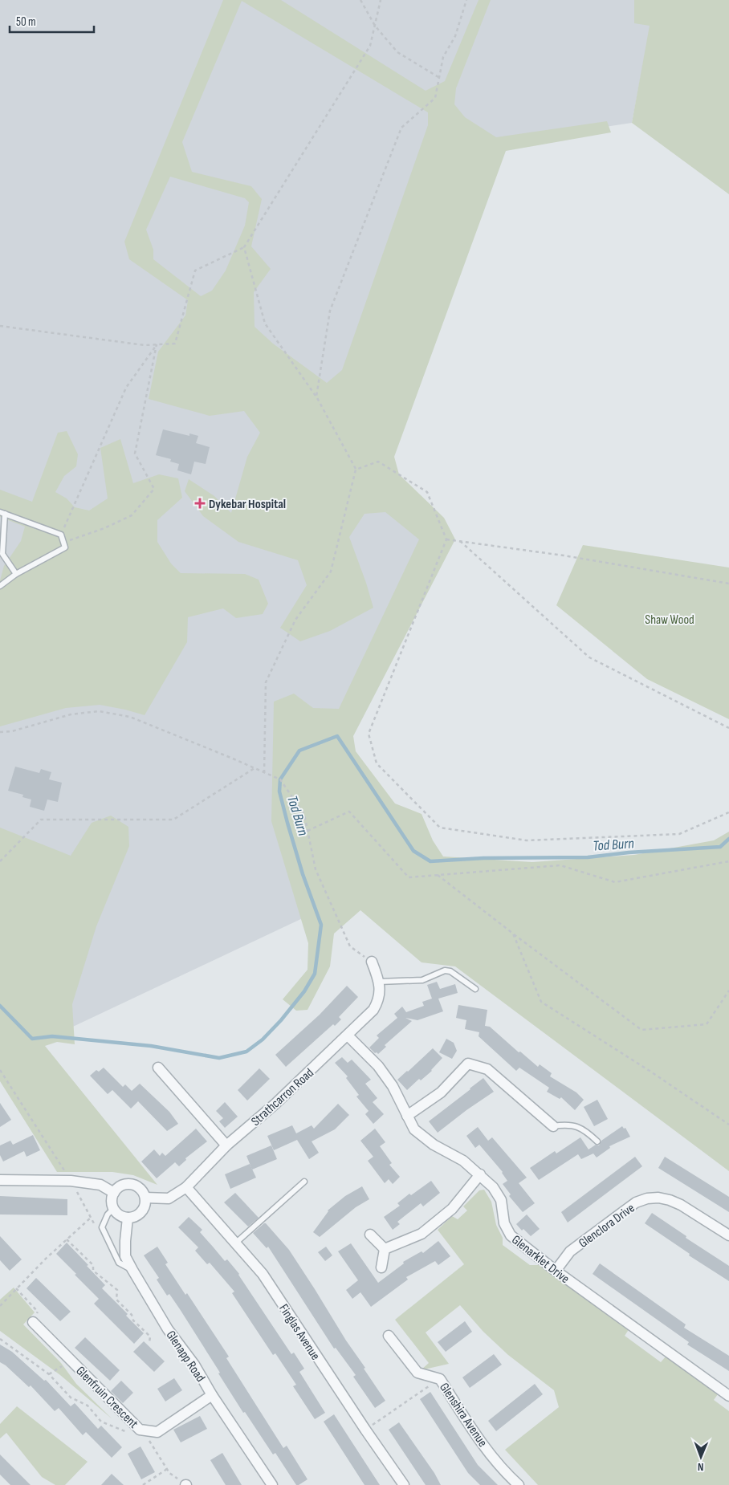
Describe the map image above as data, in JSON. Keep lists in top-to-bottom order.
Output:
{
  "streets": {
    "street": [
      "Strathcarron Road",
      "Glenclora Drive",
      "Glenarklet Drive",
      "Finglas Avenue",
      "Glenapp Road",
      "Glenfruin Crescent",
      "Glenshira Avenue"
    ]
  },
  "crossings": [
    ["Strathcarron Road", "Glenarklet Drive"],
    ["Strathcarron Road", "Finglas Avenue"],
    ["Strathcarron Road", "Glenapp Road"],
    ["Glenclora Drive", "Glenarklet Drive"],
    ["Glenapp Road", "Glenfruin Crescent"]
  ],
  "water": ["Tod Burn"],
  "parks": ["Shaw Wood"],
  "places": {
    "health": ["Dykebar Hospital"]
  },
  "scale_bar": "50 m",
  "north": "bottom"
}
